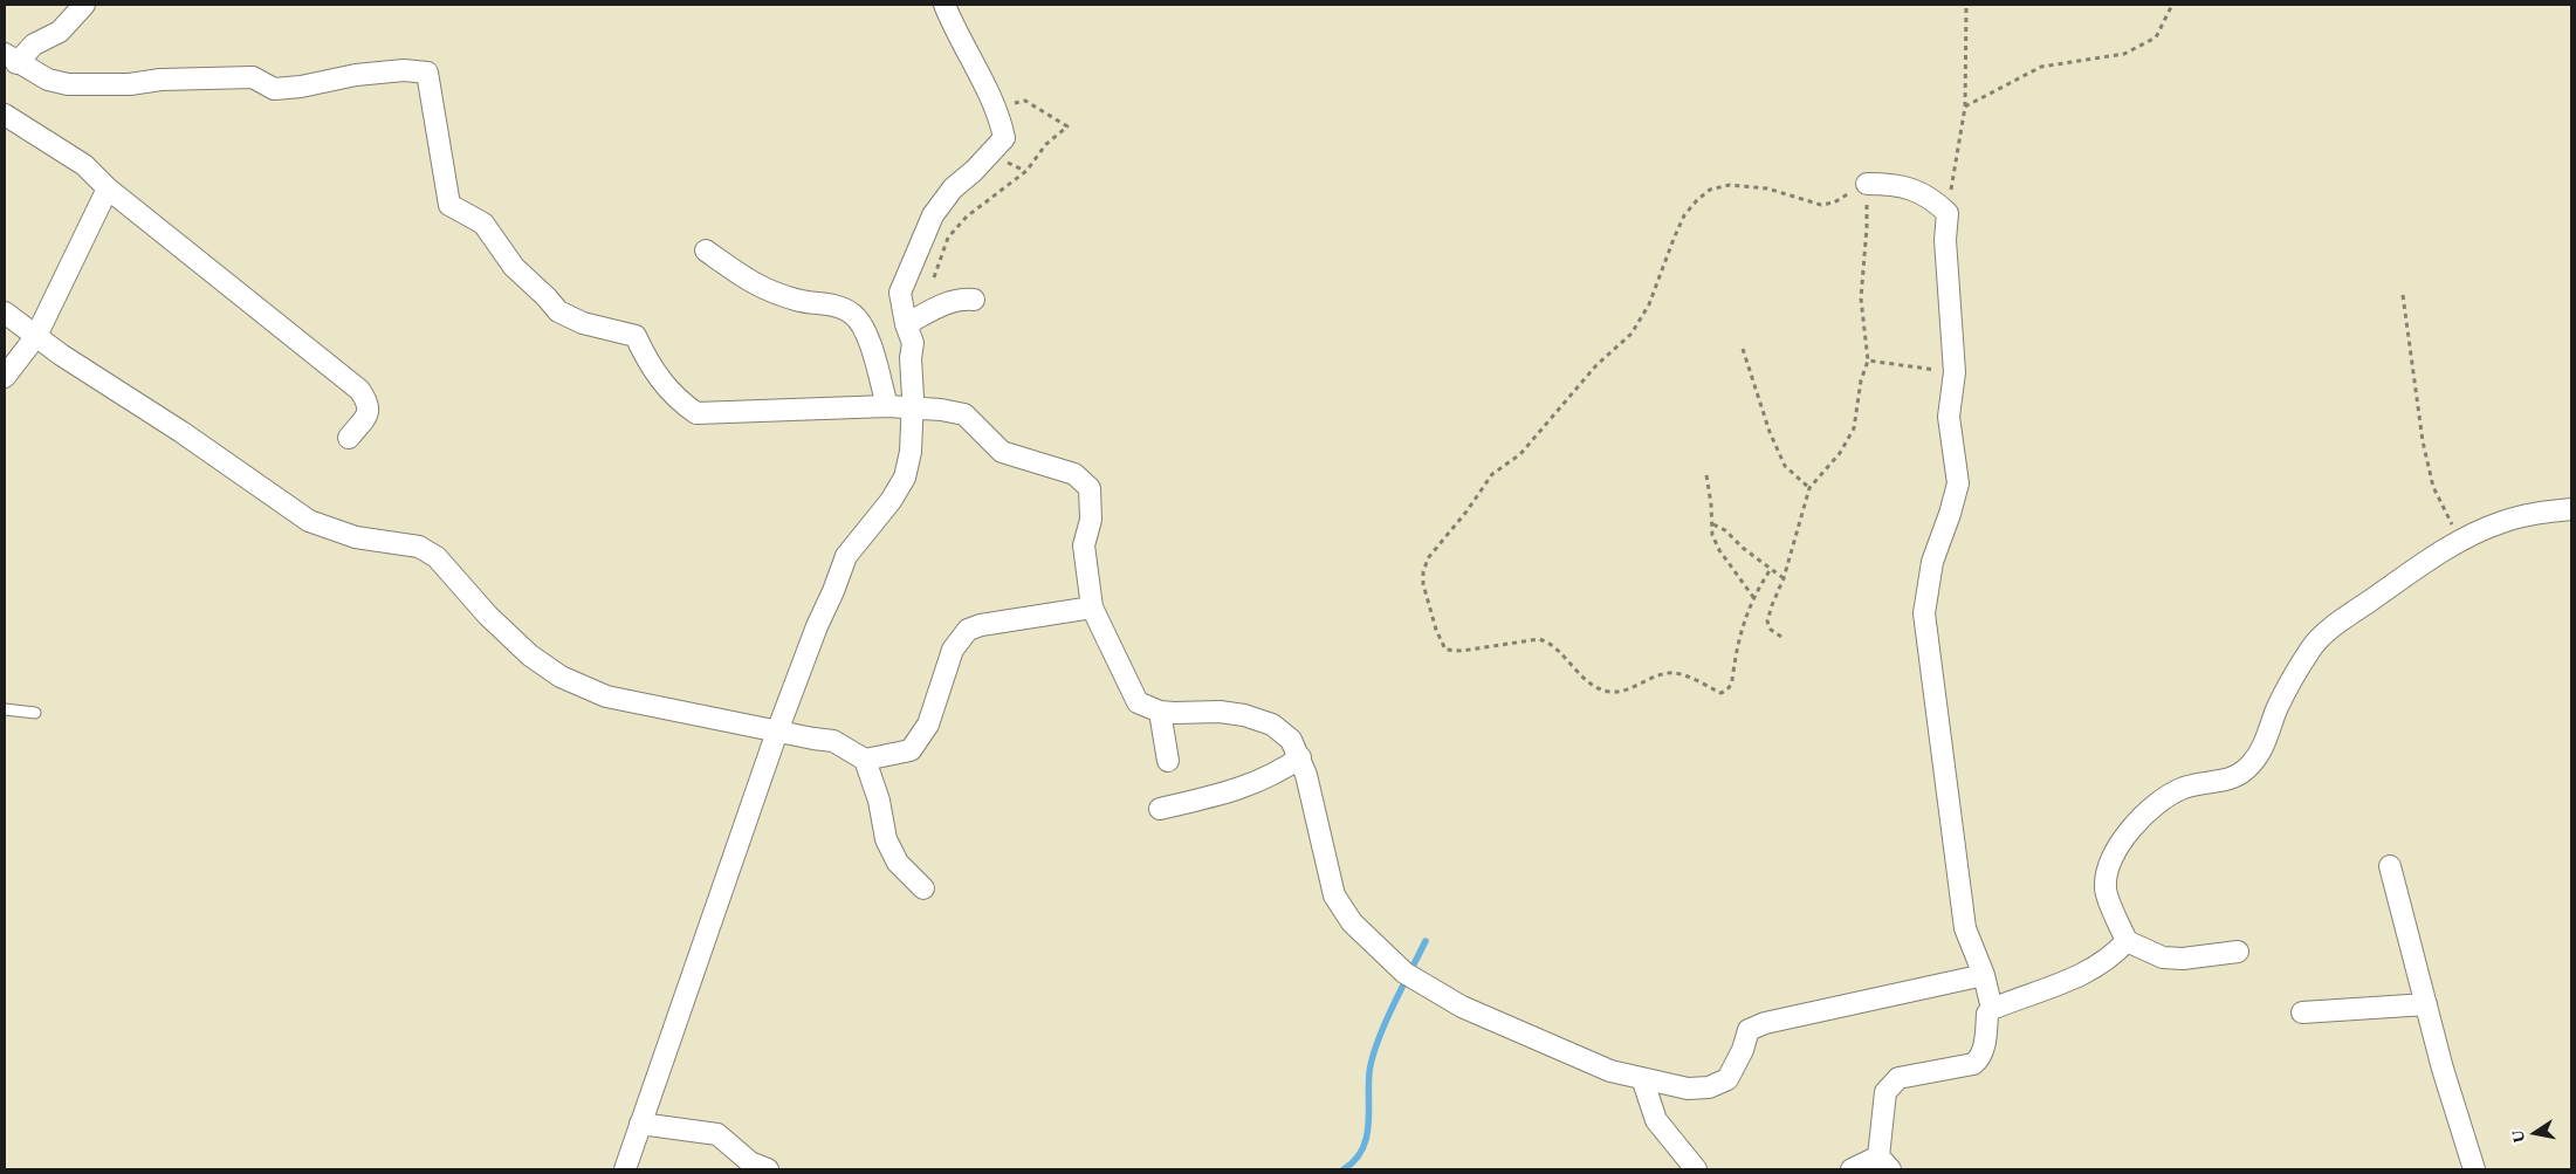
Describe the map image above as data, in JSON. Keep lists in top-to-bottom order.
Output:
{
  "north": "left"
}
